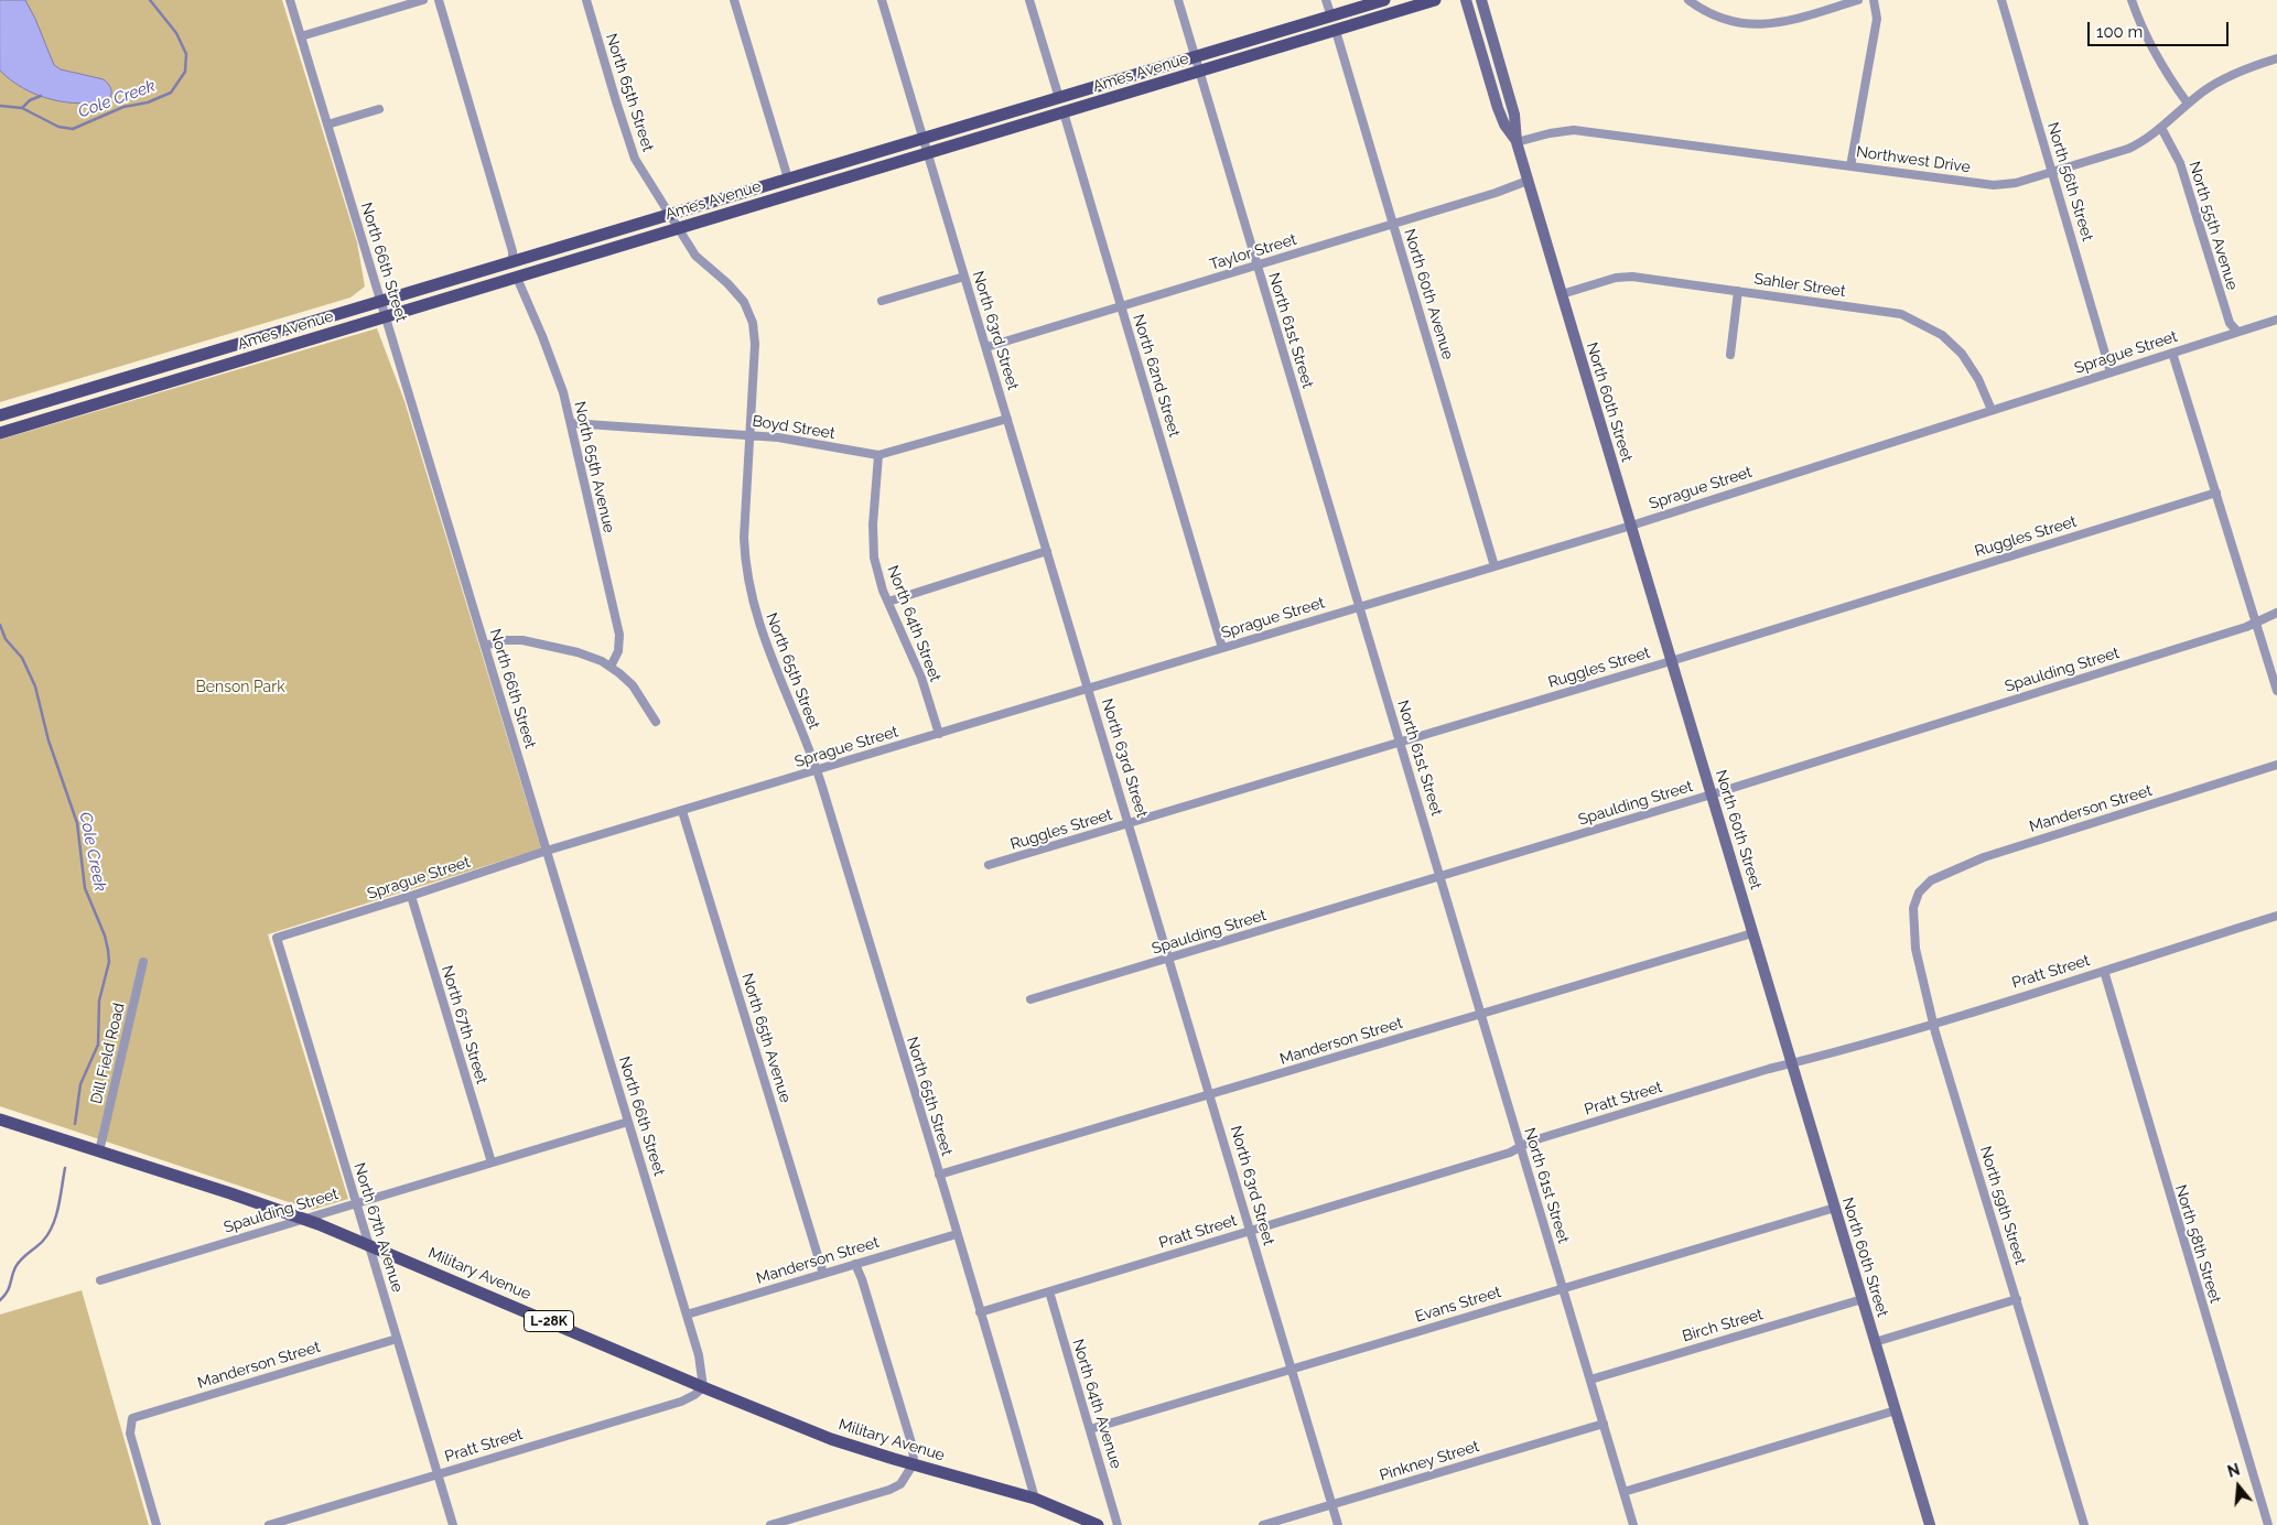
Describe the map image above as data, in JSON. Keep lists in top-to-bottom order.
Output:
{
  "streets": {
    "main road": [
      "Ames Avenue",
      "North 60th Street",
      "Military Avenue",
      "L-28K"
    ],
    "street": [
      "North 65th Street",
      "Northwest Drive",
      "North 56th Street",
      "North 55th Avenue",
      "Taylor Street",
      "North 66th Street",
      "Sahler Street",
      "North 60th Avenue",
      "North 63rd Street",
      "North 61st Street",
      "Sprague Street",
      "North 62nd Street",
      "Boyd Street",
      "North 65th Avenue",
      "Ruggles Street",
      "North 64th Street",
      "Spaulding Street",
      "Manderson Street",
      "Pratt Street",
      "North 67th Street",
      "Dill Field Road",
      "North 59th Street",
      "North 67th Avenue",
      "North 58th Street",
      "Evans Street",
      "Birch Street",
      "North 64th Avenue",
      "Pinkney Street"
    ]
  },
  "crossings": [
    ["Ames Avenue", "North 65th Street"],
    ["Ames Avenue", "North 66th Street"],
    ["Ames Avenue", "North 60th Avenue"],
    ["Ames Avenue", "North 63rd Street"],
    ["Ames Avenue", "North 61st Street"],
    ["Ames Avenue", "North 62nd Street"],
    ["Ames Avenue", "North 65th Avenue"],
    ["North 65th Street", "Sprague Street"],
    ["North 65th Street", "Boyd Street"],
    ["North 65th Street", "Manderson Street"],
    ["North 65th Street", "Pratt Street"],
    ["North 65th Street", "Military Avenue"],
    ["Northwest Drive", "North 56th Street"],
    ["Northwest Drive", "North 55th Avenue"],
    ["Northwest Drive", "North 60th Street"],
    ["North 56th Street", "Sprague Street"],
    ["North 55th Avenue", "Sprague Street"],
    ["Taylor Street", "North 60th Avenue"],
    ["Taylor Street", "North 63rd Street"],
    ["Taylor Street", "North 61st Street"],
    ["Taylor Street", "North 62nd Street"],
    ["Taylor Street", "North 60th Street"],
    ["North 66th Street", "Sprague Street"],
    ["North 66th Street", "Spaulding Street"],
    ["North 66th Street", "Manderson Street"],
    ["North 66th Street", "Pratt Street"],
    ["North 66th Street", "Military Avenue"],
    ["Sahler Street", "Sprague Street"],
    ["Sahler Street", "North 60th Street"],
    ["North 60th Avenue", "Sprague Street"],
    ["North 63rd Street", "Sprague Street"],
    ["North 63rd Street", "Boyd Street"],
    ["North 63rd Street", "Ruggles Street"],
    ["North 63rd Street", "Spaulding Street"],
    ["North 63rd Street", "Manderson Street"],
    ["North 63rd Street", "Pratt Street"],
    ["North 63rd Street", "Evans Street"],
    ["North 63rd Street", "Pinkney Street"],
    ["North 61st Street", "Sprague Street"],
    ["North 61st Street", "Ruggles Street"],
    ["North 61st Street", "Spaulding Street"],
    ["North 61st Street", "Manderson Street"],
    ["North 61st Street", "Pratt Street"],
    ["North 61st Street", "Evans Street"],
    ["North 61st Street", "Birch Street"],
    ["North 61st Street", "Pinkney Street"],
    ["Sprague Street", "North 62nd Street"],
    ["Sprague Street", "North 60th Street"],
    ["Sprague Street", "North 65th Avenue"],
    ["Sprague Street", "North 64th Street"],
    ["Sprague Street", "North 67th Street"],
    ["Sprague Street", "North 67th Avenue"],
    ["North 60th Street", "Ruggles Street"],
    ["North 60th Street", "Spaulding Street"],
    ["North 60th Street", "Manderson Street"],
    ["North 60th Street", "Pratt Street"],
    ["North 60th Street", "Evans Street"],
    ["North 60th Street", "Birch Street"],
    ["Boyd Street", "North 65th Avenue"],
    ["Boyd Street", "North 64th Street"],
    ["North 65th Avenue", "Manderson Street"],
    ["Spaulding Street", "North 67th Street"],
    ["Spaulding Street", "North 67th Avenue"],
    ["Spaulding Street", "Military Avenue"],
    ["Manderson Street", "North 59th Street"],
    ["Manderson Street", "North 67th Avenue"],
    ["Pratt Street", "North 59th Street"],
    ["Pratt Street", "North 67th Avenue"],
    ["Pratt Street", "North 58th Street"],
    ["Pratt Street", "Military Avenue"],
    ["Pratt Street", "North 64th Avenue"],
    ["Dill Field Road", "Military Avenue"],
    ["North 67th Avenue", "Military Avenue"],
    ["Evans Street", "North 64th Avenue"]
  ],
  "water": ["Cole Creek"],
  "parks": ["Benson Park"],
  "scale_bar": "100 m",
  "north": "top"
}
